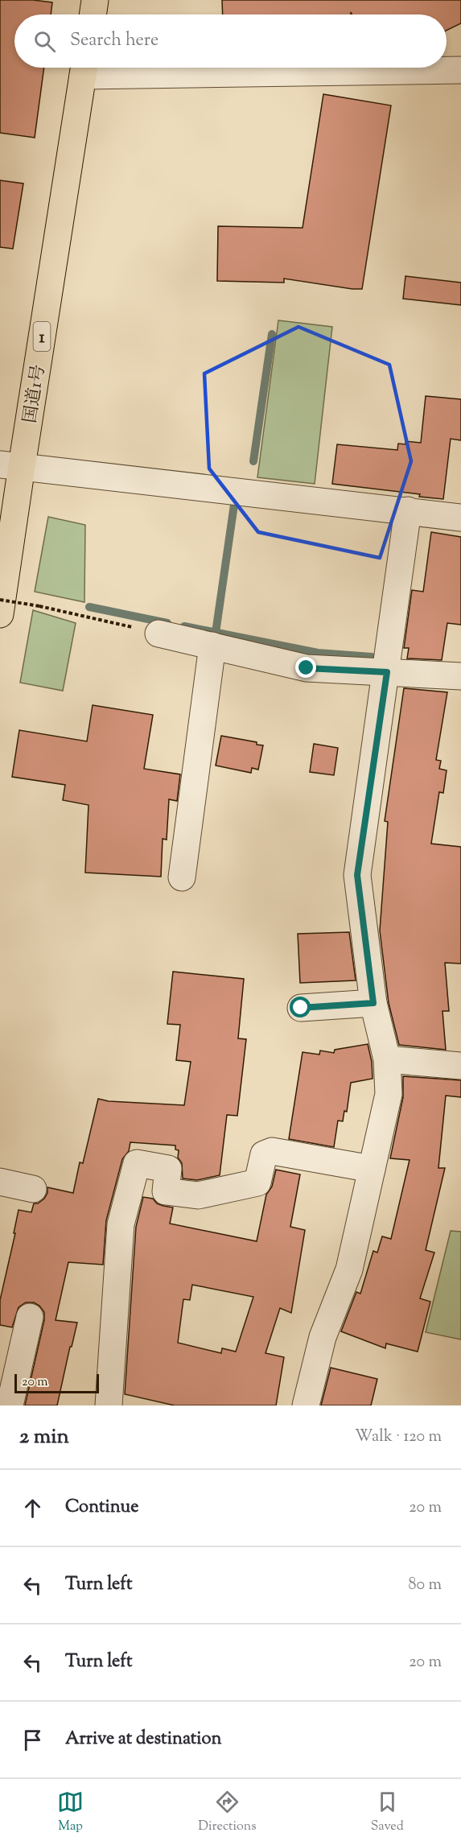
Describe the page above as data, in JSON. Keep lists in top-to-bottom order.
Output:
{
  "streets": {
    "highway": ["1", "国道1号"]
  },
  "scale_bar": "20 m",
  "page": {
    "search": "Search here",
    "scale": "20 m",
    "heading": ["2 min", "Walk · 120 m"],
    "list": [
      ["Continue", "20 m"],
      ["Turn left", "80 m"],
      ["Turn left", "20 m"],
      "Arrive at destination"
    ],
    "nav": ["Map", "Directions", "Saved"]
  }
}
